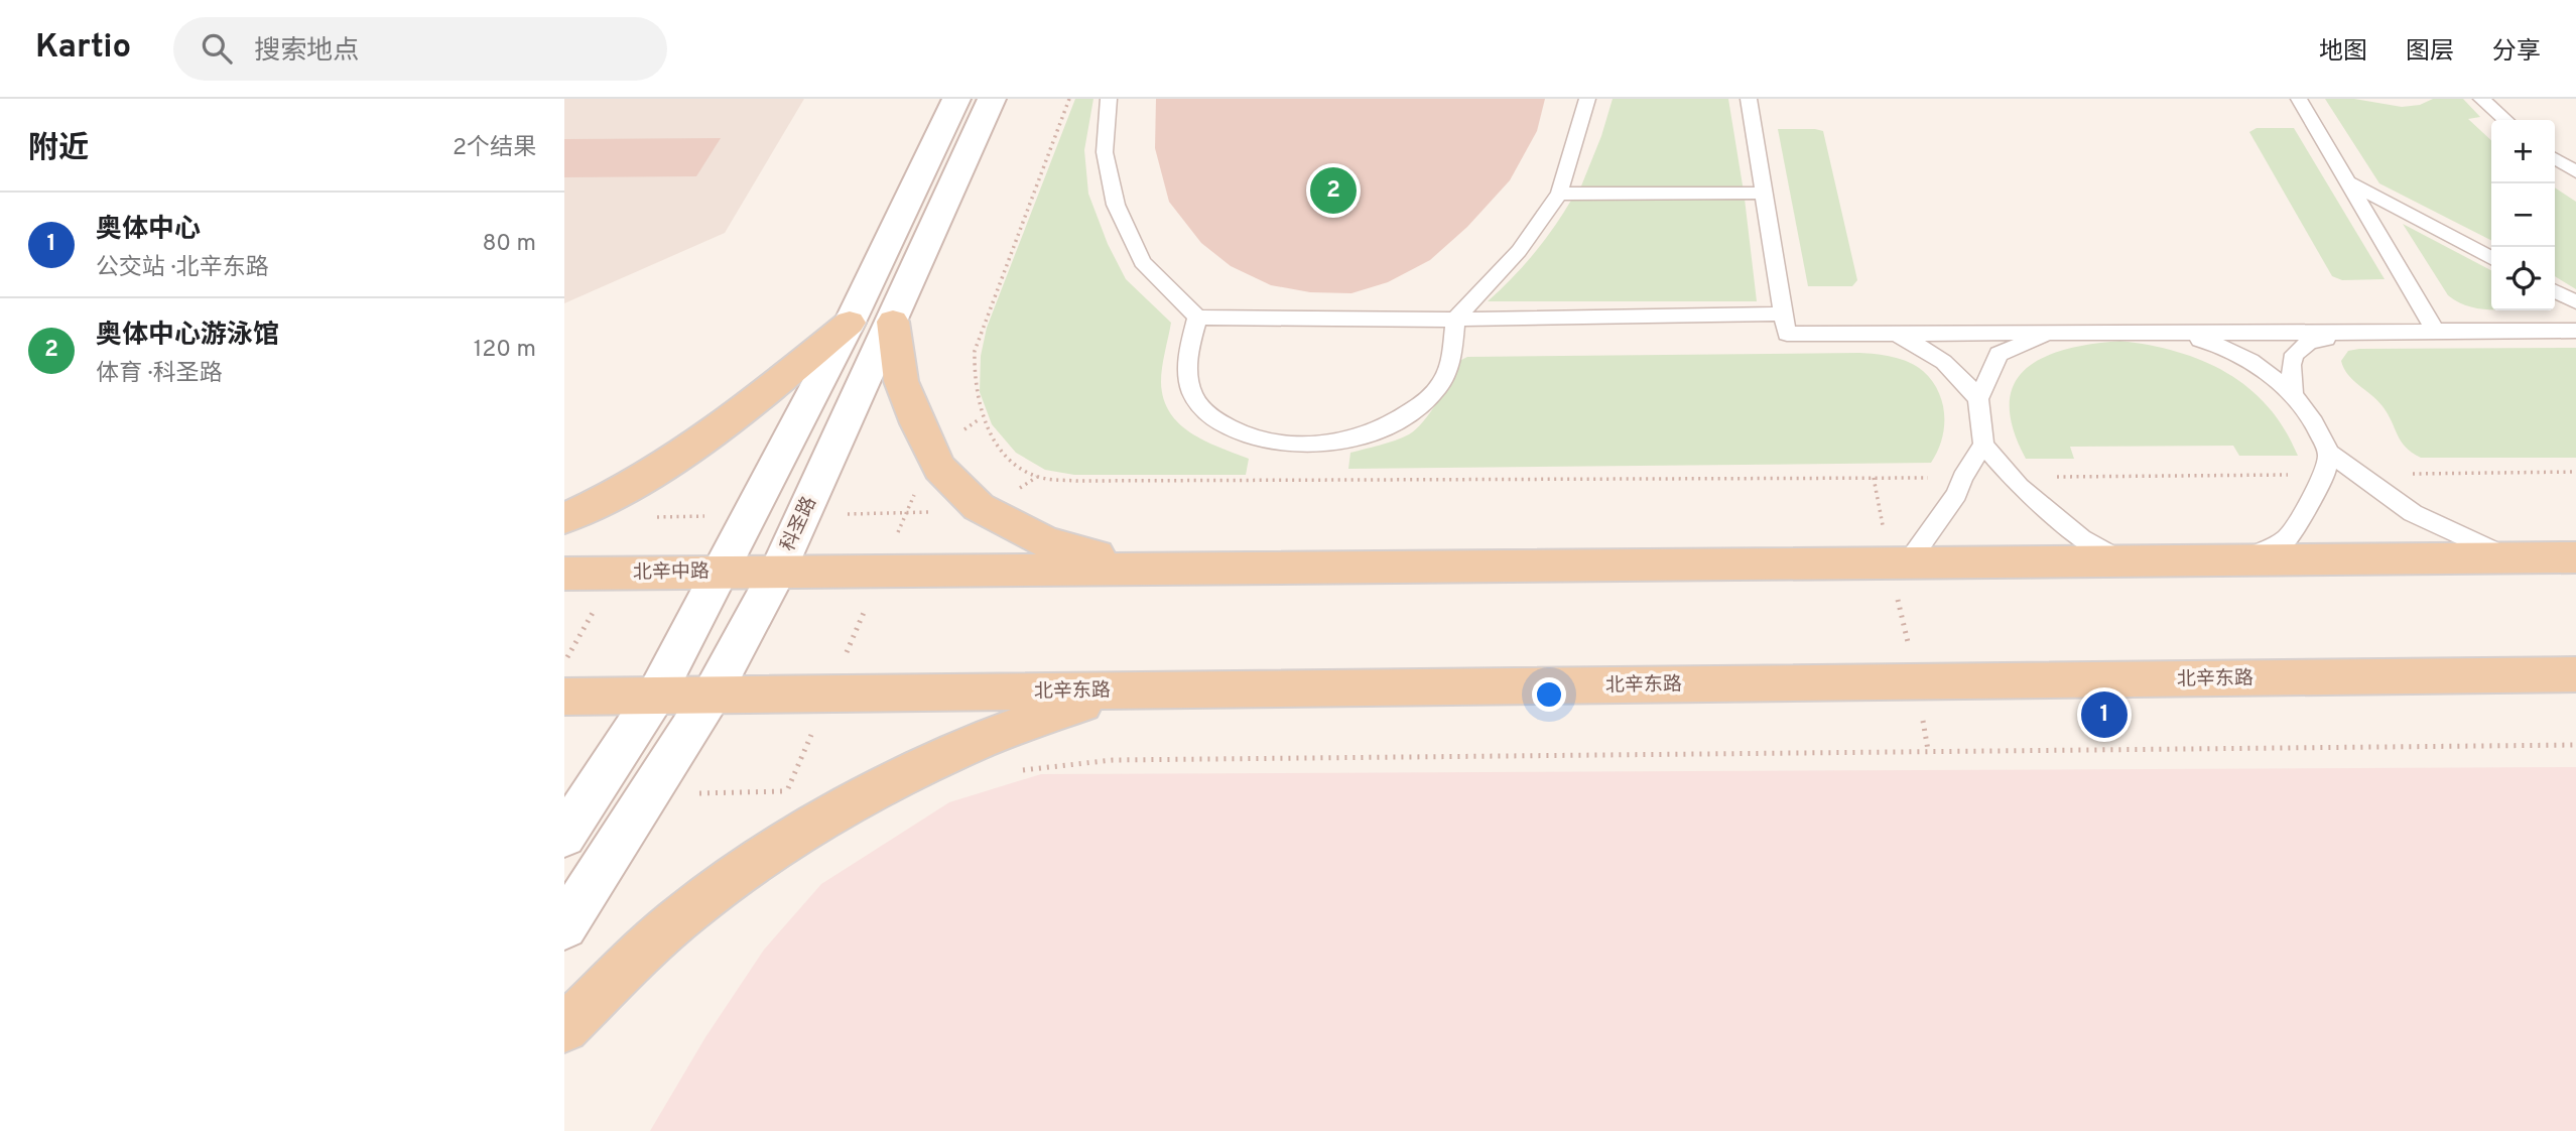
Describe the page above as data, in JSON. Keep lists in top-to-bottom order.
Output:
{
  "streets": {
    "main road": ["北辛中路", "北辛东路"],
    "street": ["科圣路"]
  },
  "crossings": [
    ["科圣路", "北辛中路"],
    ["科圣路", "北辛东路"]
  ],
  "page": {
    "header": "Kartio",
    "search": "搜索地点",
    "nav": ["地图", "图层", "分享"],
    "heading": ["附近", "2个结果"],
    "map_buttons": ["+", "−"],
    "pins": ["2", "1"],
    "list": [
      {
        "mark": "1",
        "name": "奥体中心",
        "note": "公交站 · 北辛东路",
        "value": "80 m"
      },
      {
        "mark": "2",
        "name": "奥体中心游泳馆",
        "note": "体育 · 科圣路",
        "value": "120 m"
      }
    ]
  }
}
